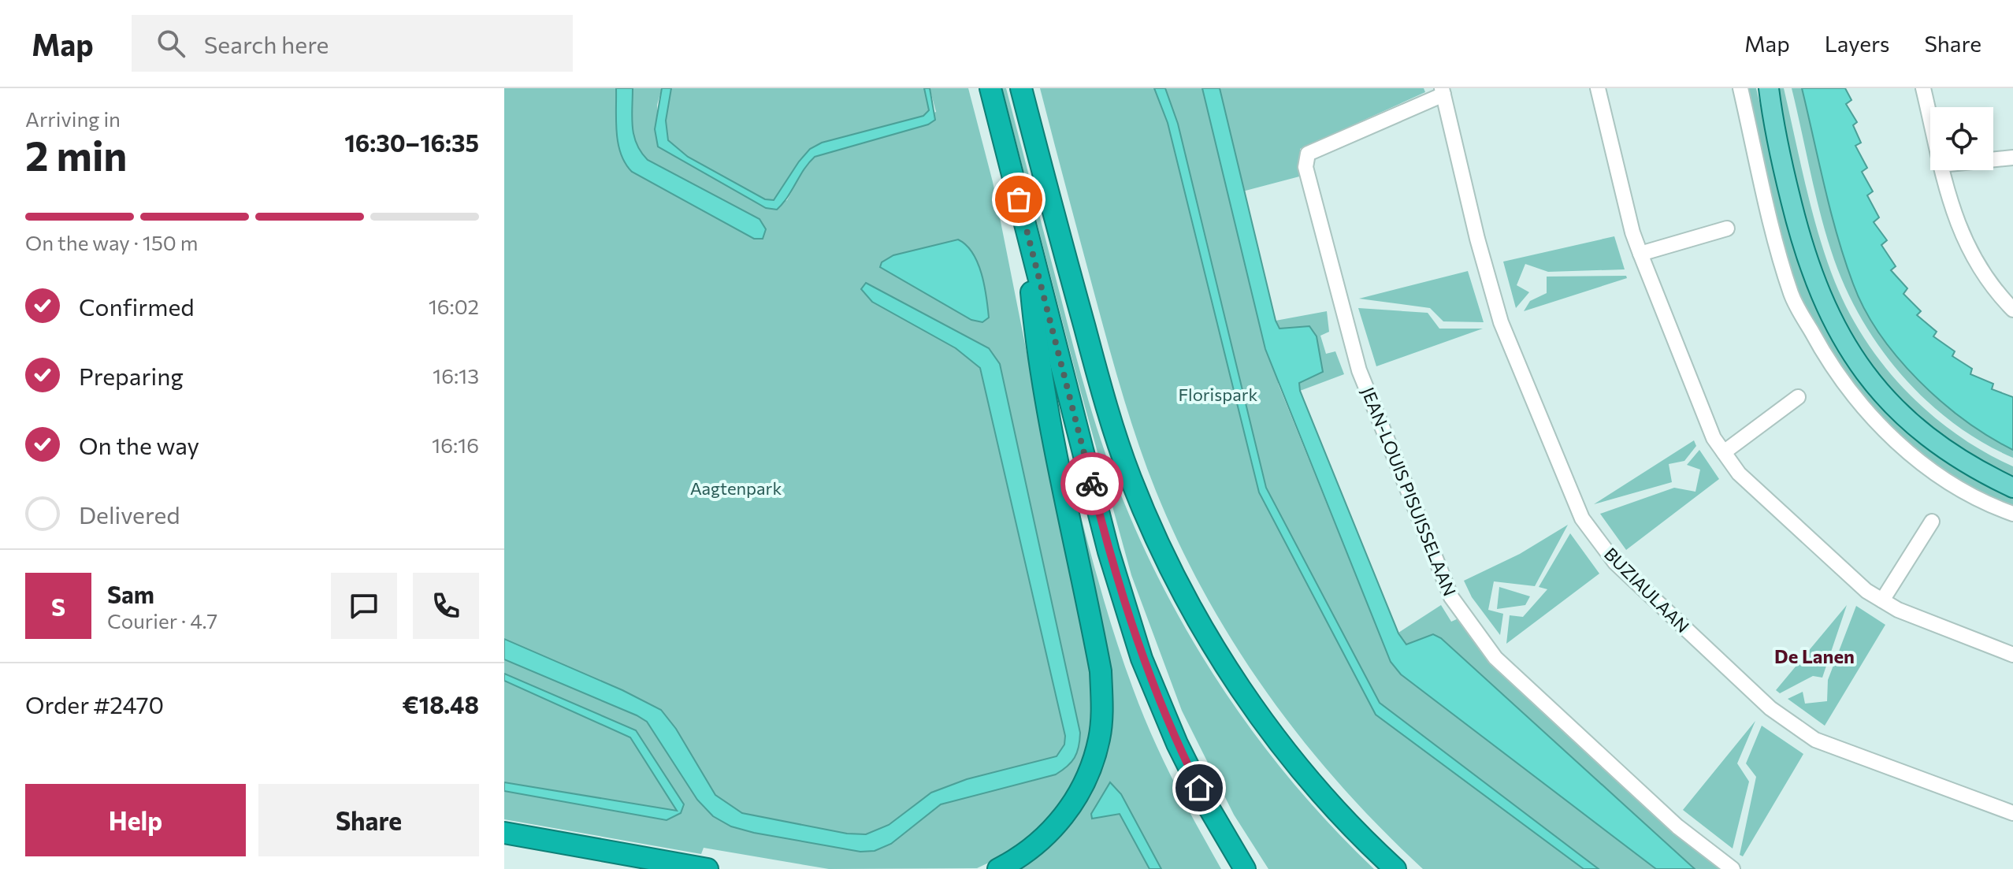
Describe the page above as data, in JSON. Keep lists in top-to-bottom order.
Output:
{
  "streets": {
    "street": ["JEAN-LOUIS PISUISSELAAN", "BUZIAULAAN"]
  },
  "crossings": [
    ["JEAN-LOUIS PISUISSELAAN", "BUZIAULAAN"]
  ],
  "districts": ["De Lanen"],
  "parks": ["Florispark", "Aagtenpark"],
  "page": {
    "header": "Map",
    "search": "Search here",
    "nav": ["Map", "Layers", "Share"],
    "heading": ["2 min", "Arriving in", "16:30–16:35"],
    "panel": [
      "Sam",
      "Courier · 4.7",
      "Order #2470",
      "€18.48"
    ],
    "bar": "On the way · 150 m",
    "list": [
      ["Confirmed", "16:02"],
      ["Preparing", "16:13"],
      ["On the way", "16:16"],
      "Delivered"
    ],
    "round": "S",
    "buttons": ["Help", "Share"]
  }
}
